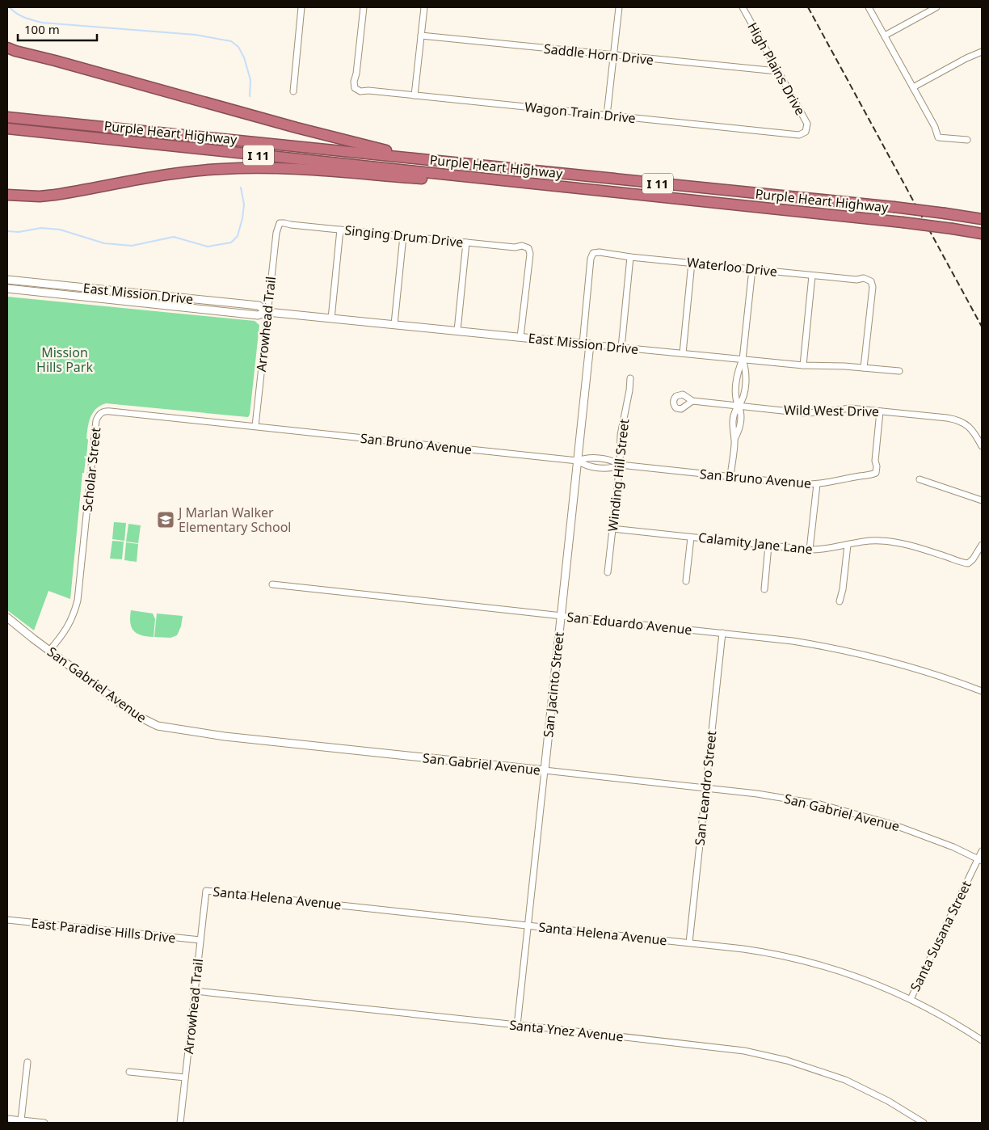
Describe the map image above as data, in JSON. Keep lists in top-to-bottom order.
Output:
{
  "streets": {
    "highway": ["Purple Heart Highway", "I 11"],
    "street": [
      "Saddle Horn Drive",
      "High Plains Drive",
      "Wagon Train Drive",
      "Singing Drum Drive",
      "Waterloo Drive",
      "East Mission Drive",
      "Arrowhead Trail",
      "Wild West Drive",
      "San Bruno Avenue",
      "Scholar Street",
      "Winding Hill Street",
      "Calamity Jane Lane",
      "San Eduardo Avenue",
      "San Gabriel Avenue",
      "San Jacinto Street",
      "San Leandro Street",
      "Santa Helena Avenue",
      "East Paradise Hills Drive",
      "Santa Susana Street",
      "Santa Ynez Avenue"
    ]
  },
  "crossings": [
    ["Saddle Horn Drive", "High Plains Drive"],
    ["High Plains Drive", "Wagon Train Drive"],
    ["Singing Drum Drive", "East Mission Drive"],
    ["Singing Drum Drive", "Arrowhead Trail"],
    ["Waterloo Drive", "East Mission Drive"],
    ["Waterloo Drive", "San Jacinto Street"],
    ["East Mission Drive", "Arrowhead Trail"],
    ["East Mission Drive", "San Jacinto Street"],
    ["Arrowhead Trail", "San Bruno Avenue"],
    ["Arrowhead Trail", "Scholar Street"],
    ["Arrowhead Trail", "Santa Helena Avenue"],
    ["Arrowhead Trail", "East Paradise Hills Drive"],
    ["Arrowhead Trail", "Santa Ynez Avenue"],
    ["Wild West Drive", "San Bruno Avenue"],
    ["San Bruno Avenue", "Scholar Street"],
    ["San Bruno Avenue", "Winding Hill Street"],
    ["San Bruno Avenue", "San Jacinto Street"],
    ["Scholar Street", "San Gabriel Avenue"],
    ["Winding Hill Street", "Calamity Jane Lane"],
    ["San Eduardo Avenue", "San Jacinto Street"],
    ["San Eduardo Avenue", "San Leandro Street"],
    ["San Gabriel Avenue", "San Jacinto Street"],
    ["San Gabriel Avenue", "San Leandro Street"],
    ["San Gabriel Avenue", "Santa Susana Street"],
    ["San Jacinto Street", "Santa Helena Avenue"],
    ["San Jacinto Street", "Santa Ynez Avenue"],
    ["San Leandro Street", "Santa Helena Avenue"],
    ["Santa Helena Avenue", "Santa Susana Street"]
  ],
  "parks": ["Mission Hills Park"],
  "places": {
    "school or university": ["J Marlan Walker Elementary School"]
  },
  "scale_bar": "100 m"
}
